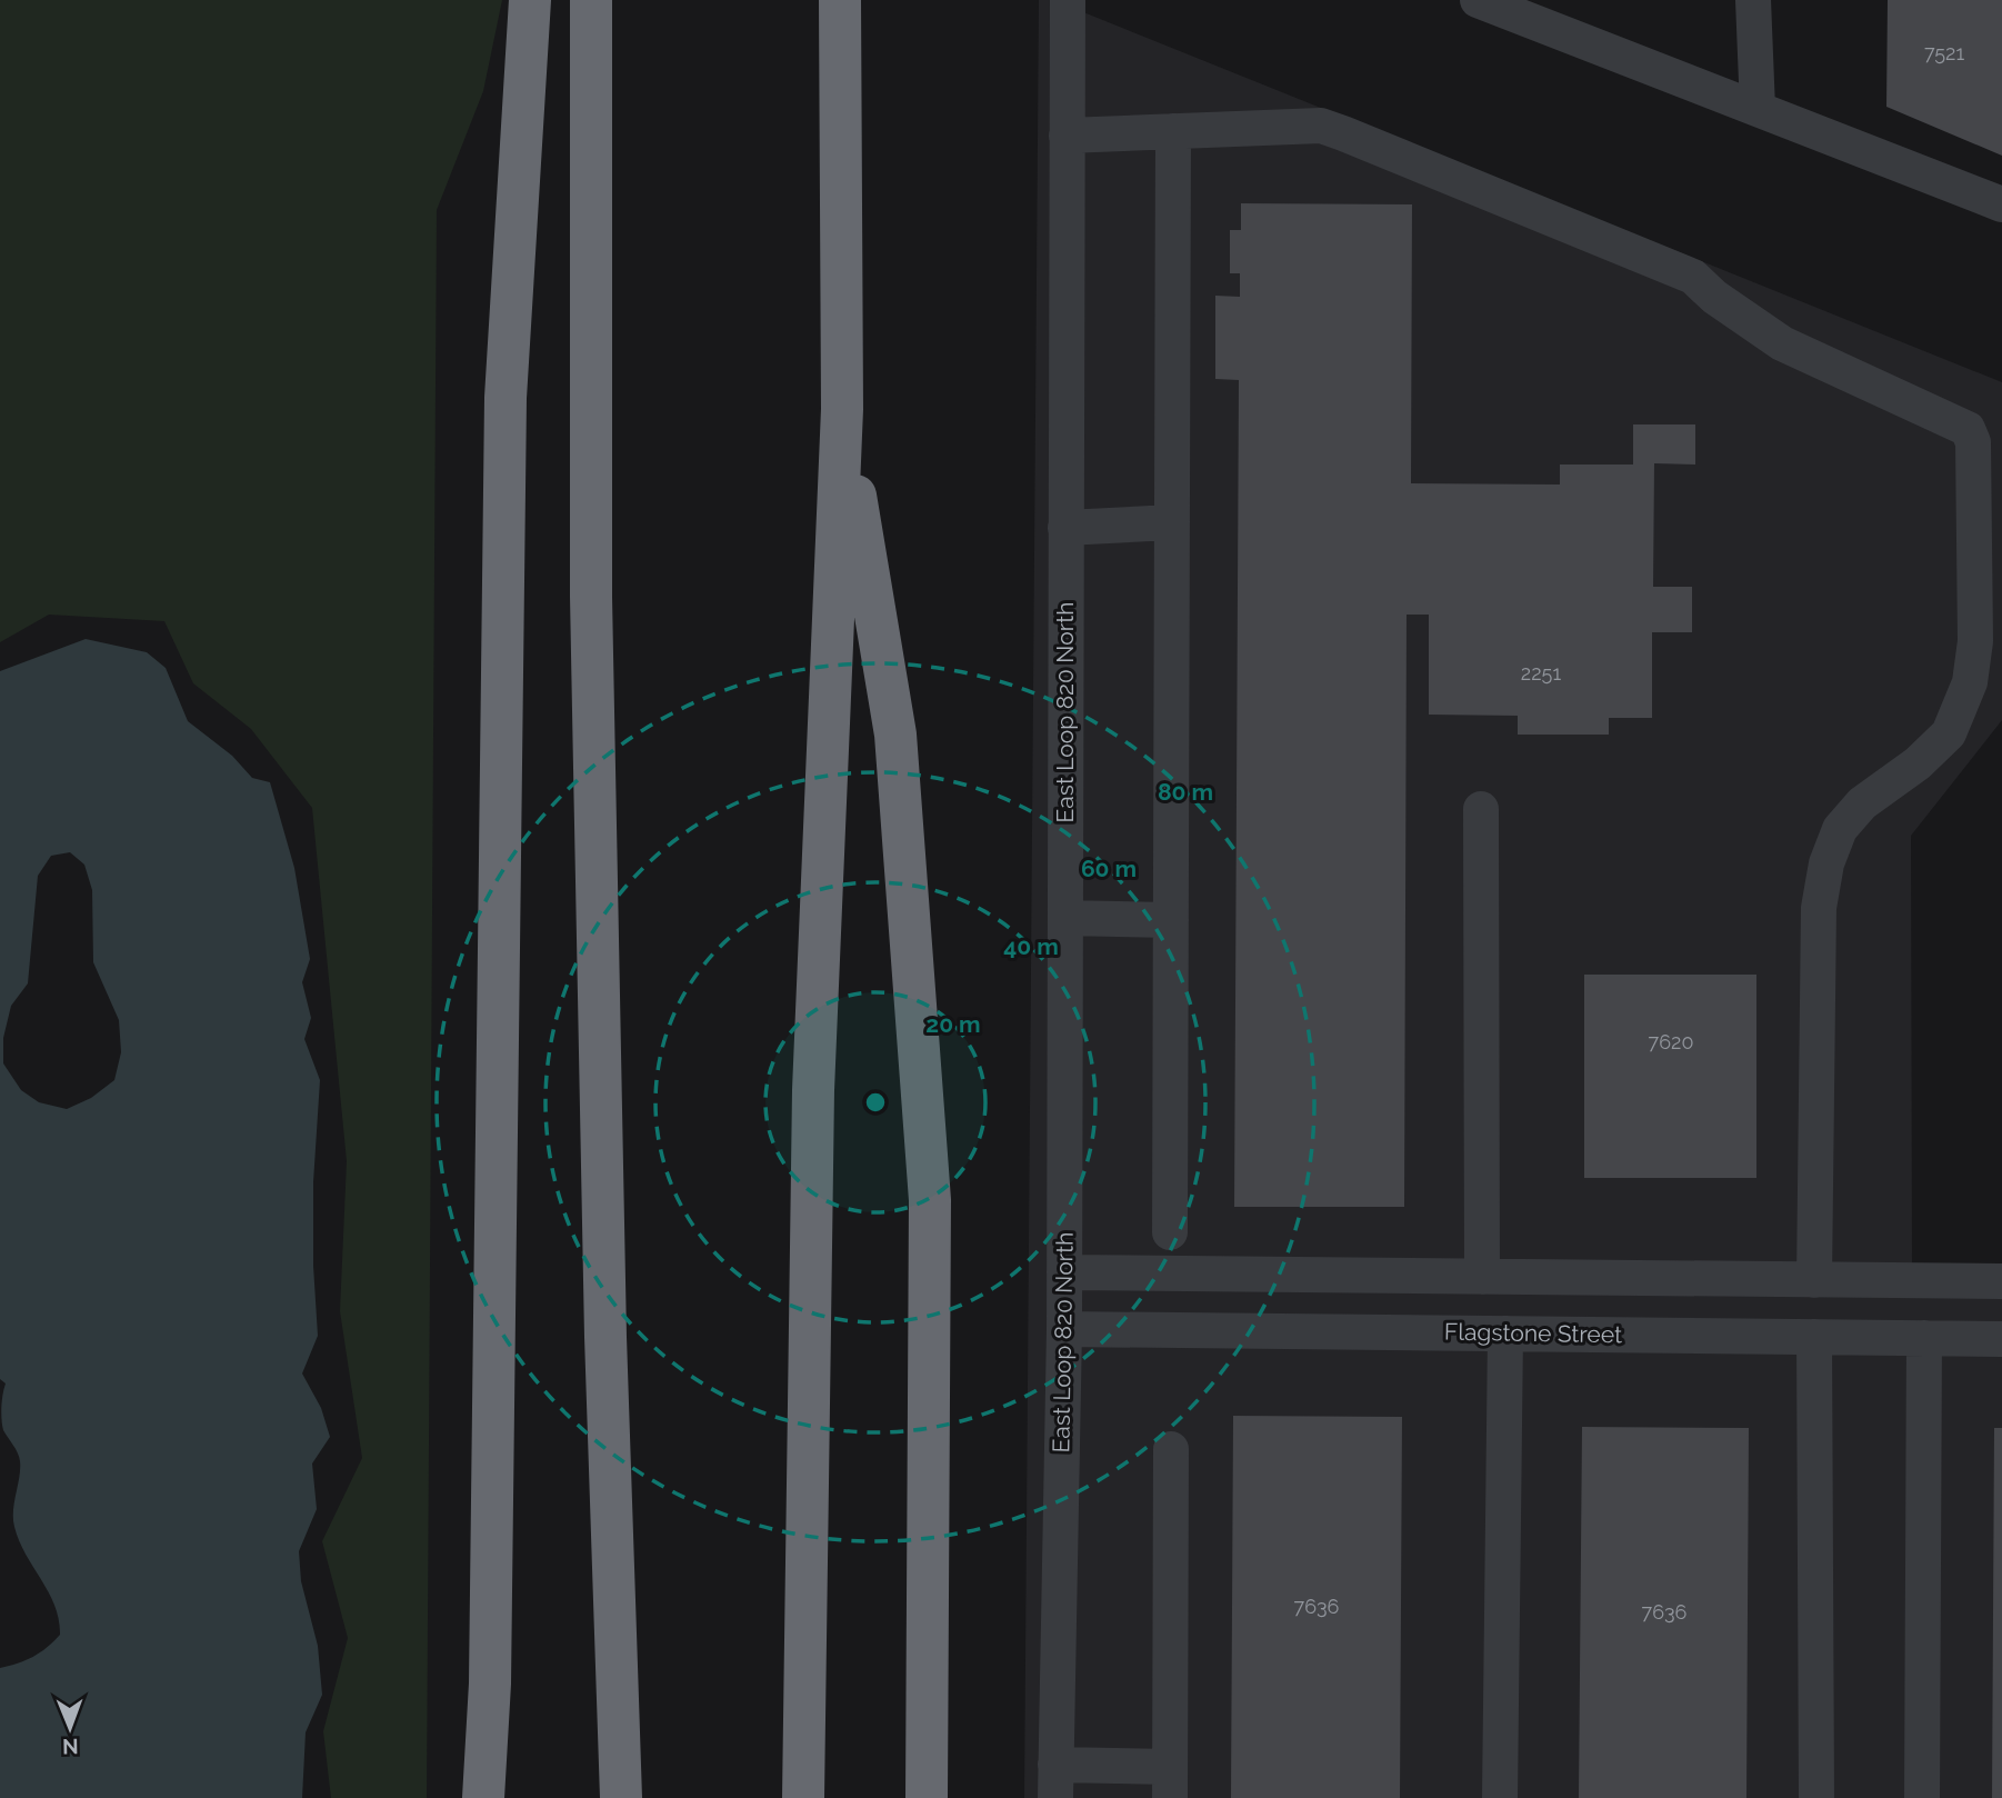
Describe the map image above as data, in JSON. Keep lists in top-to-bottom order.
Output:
{
  "streets": {
    "street": ["East Loop 820 North", "Flagstone Street"]
  },
  "crossings": [
    ["East Loop 820 North", "Flagstone Street"]
  ],
  "house_numbers": [
    "7521",
    "2251",
    "7620",
    "7636",
    "7636"
  ],
  "north": "bottom",
  "rings": [
    "80 m",
    "60 m",
    "40 m",
    "20 m"
  ]
}
